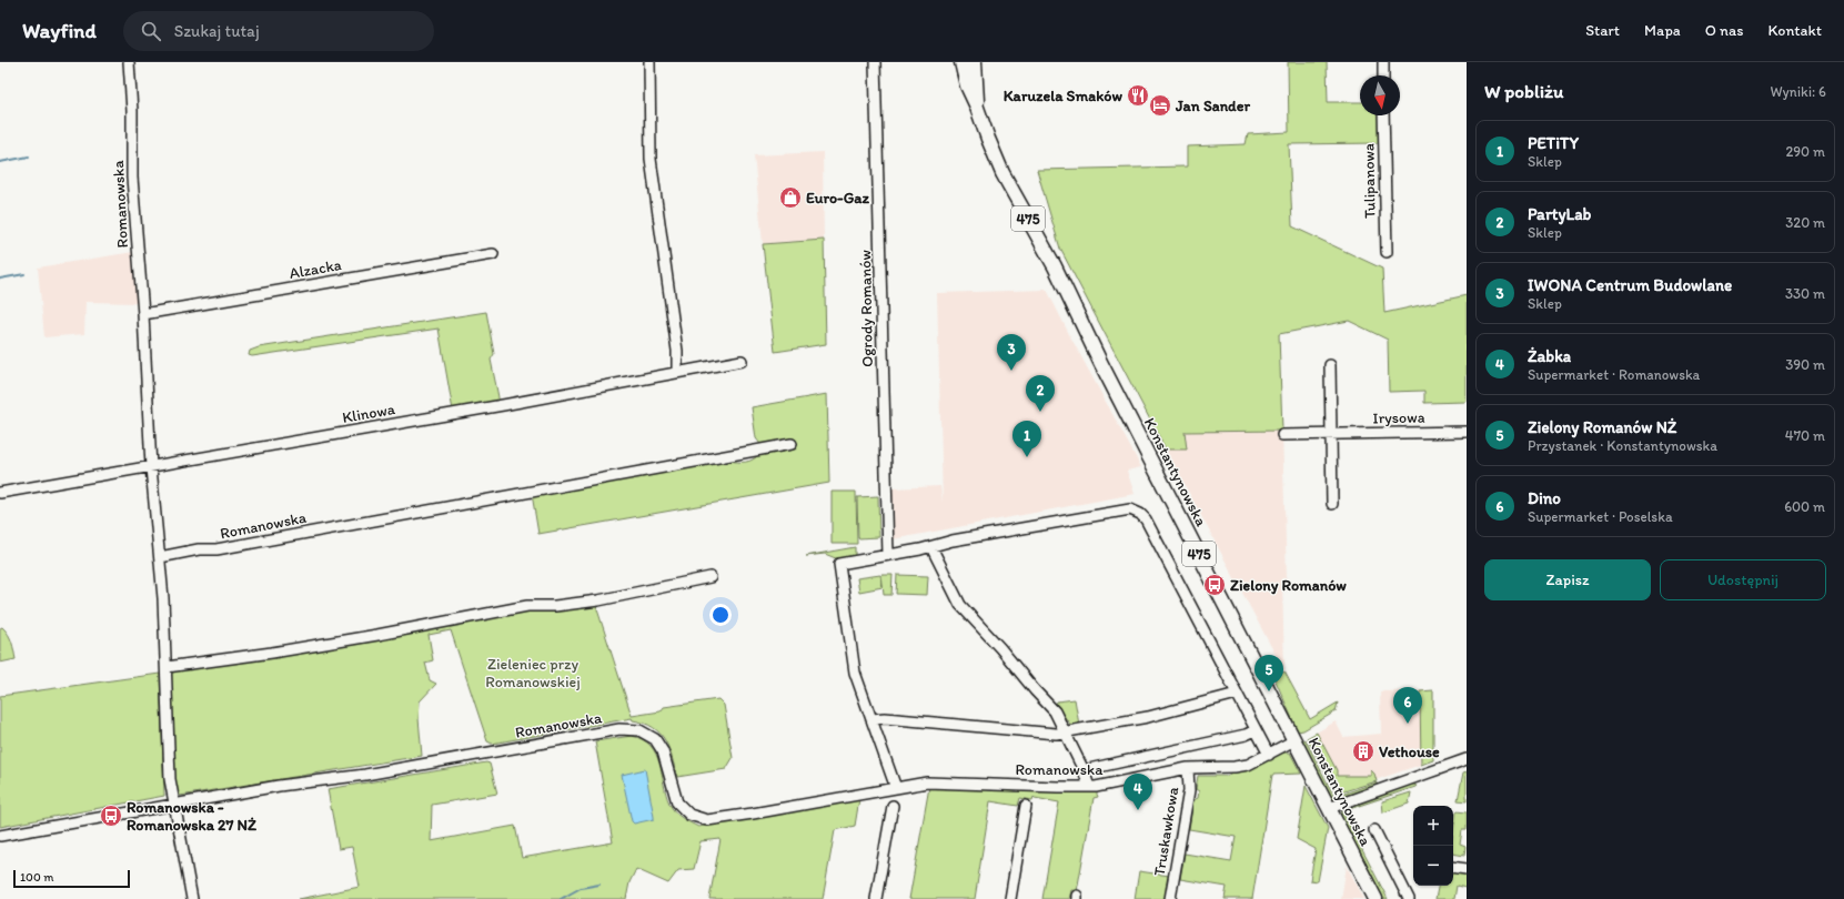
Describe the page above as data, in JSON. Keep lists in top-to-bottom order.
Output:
{
  "streets": {
    "main road": ["475", "Konstantynowska"],
    "street": [
      "Tulipanowa",
      "Romanowska",
      "Alzacka",
      "Ogrody Romanów",
      "Klinowa",
      "Irysowa",
      "Truskawkowa"
    ]
  },
  "crossings": [
    ["Romanowska", "Alzacka"],
    ["Romanowska", "Klinowa"],
    ["Romanowska", "Konstantynowska"],
    ["Romanowska", "Truskawkowa"]
  ],
  "parks": ["Zieleniec przy Romanowskiej"],
  "places": {
    "restaurant": ["Karuzela Smaków"],
    "hotel": ["Jan Sander"],
    "shop": ["Euro-Gaz"],
    "bus stop": ["Zielony Romanów", "Romanowska - Romanowska 27 NŻ"],
    "building": ["Vethouse"]
  },
  "scale_bar": "100 m",
  "north": "bottom",
  "page": {
    "header": "Wayfind",
    "search": "Szukaj tutaj",
    "nav": [
      "Start",
      "Mapa",
      "O nas",
      "Kontakt"
    ],
    "heading": ["W pobliżu", "Wyniki: 6"],
    "list": [
      {
        "mark": "1",
        "name": "PETiTY",
        "note": "Sklep",
        "value": "290 m"
      },
      {
        "mark": "2",
        "name": "PartyLab",
        "note": "Sklep",
        "value": "320 m"
      },
      {
        "mark": "3",
        "name": "IWONA Centrum Budowlane",
        "note": "Sklep",
        "value": "330 m"
      },
      {
        "mark": "4",
        "name": "Żabka",
        "note": "Supermarket · Romanowska",
        "value": "390 m"
      },
      {
        "mark": "5",
        "name": "Zielony Romanów NŻ",
        "note": "Przystanek · Konstantynowska",
        "value": "470 m"
      },
      {
        "mark": "6",
        "name": "Dino",
        "note": "Supermarket · Poselska",
        "value": "600 m"
      }
    ],
    "pins": [
      "3",
      "2",
      "1",
      "5",
      "6",
      "4"
    ],
    "buttons": ["Zapisz", "Udostępnij"],
    "map_buttons": ["+", "−"],
    "scale": "100 m"
  }
}
